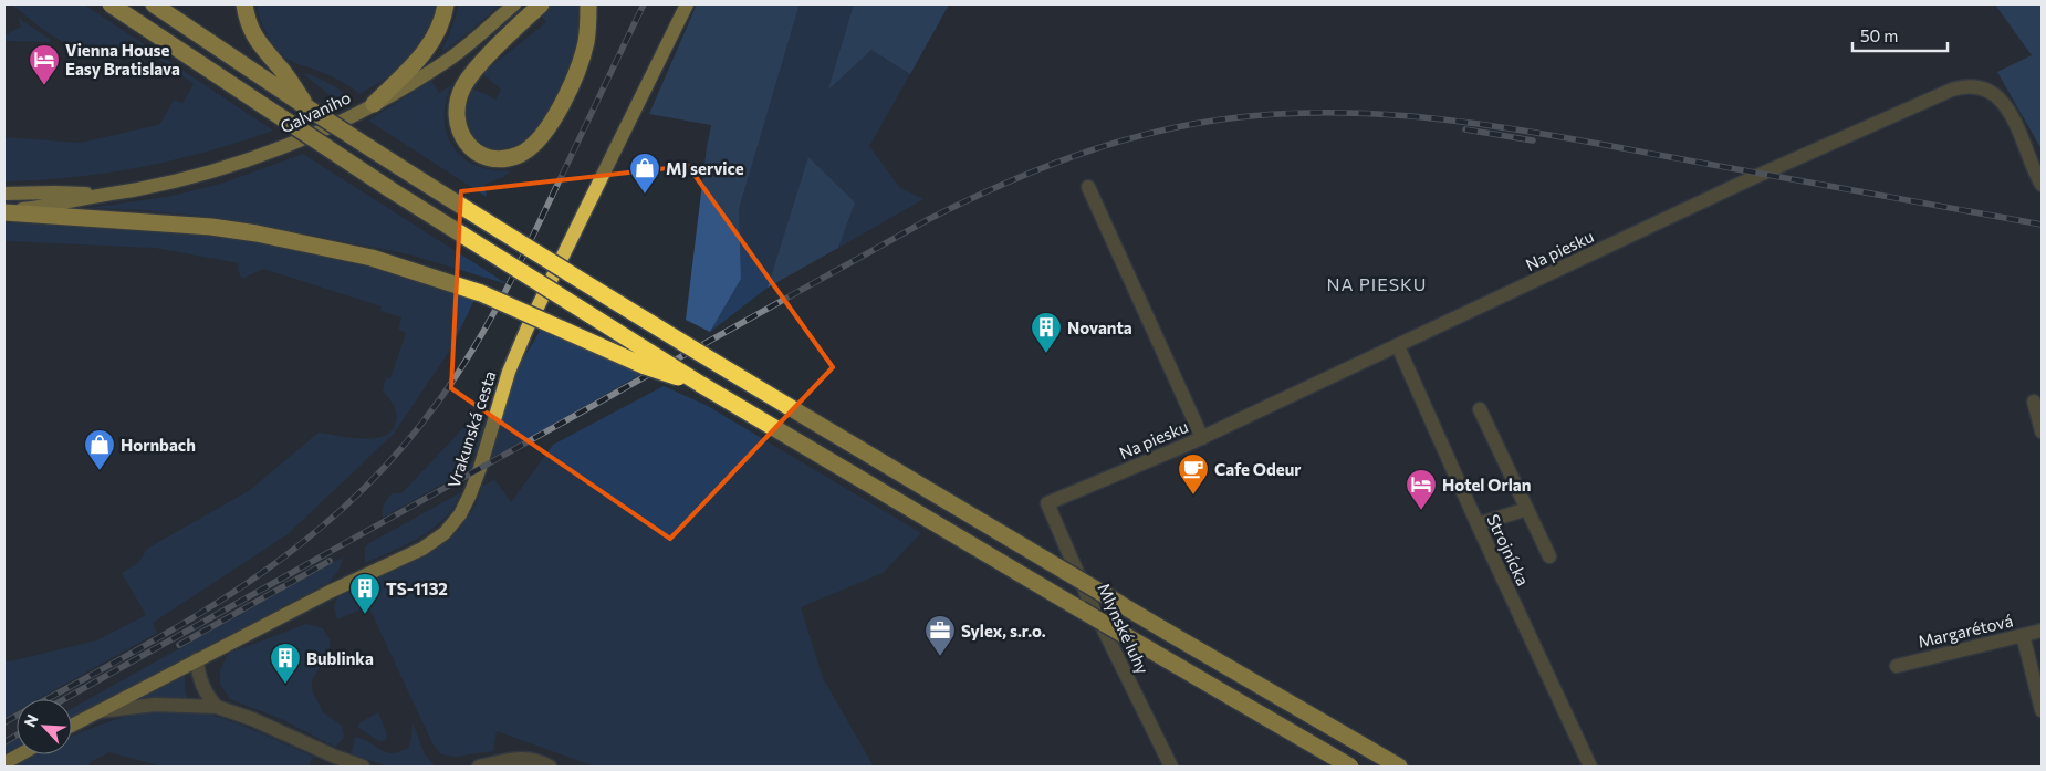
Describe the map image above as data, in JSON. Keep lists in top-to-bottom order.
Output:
{
  "streets": {
    "main road": ["Galvaniho", "Vrakunská cesta"],
    "street": [
      "Na piesku",
      "Strojnícka",
      "Mlynské luhy",
      "Margarétová"
    ]
  },
  "crossings": [
    ["Na piesku", "Strojnícka"],
    ["Na piesku", "Mlynské luhy"]
  ],
  "districts": ["NA PIESKU"],
  "places": {
    "hotel": ["Vienna House Easy Bratislava", "Hotel Orlan"],
    "shop": ["MJ service", "Hornbach"],
    "building": ["Novanta", "TS-1132", "Bublinka"],
    "cafe": ["Cafe Odeur"],
    "office": ["Sylex, s.r.o."]
  },
  "scale_bar": "50 m",
  "north": "top left"
}
